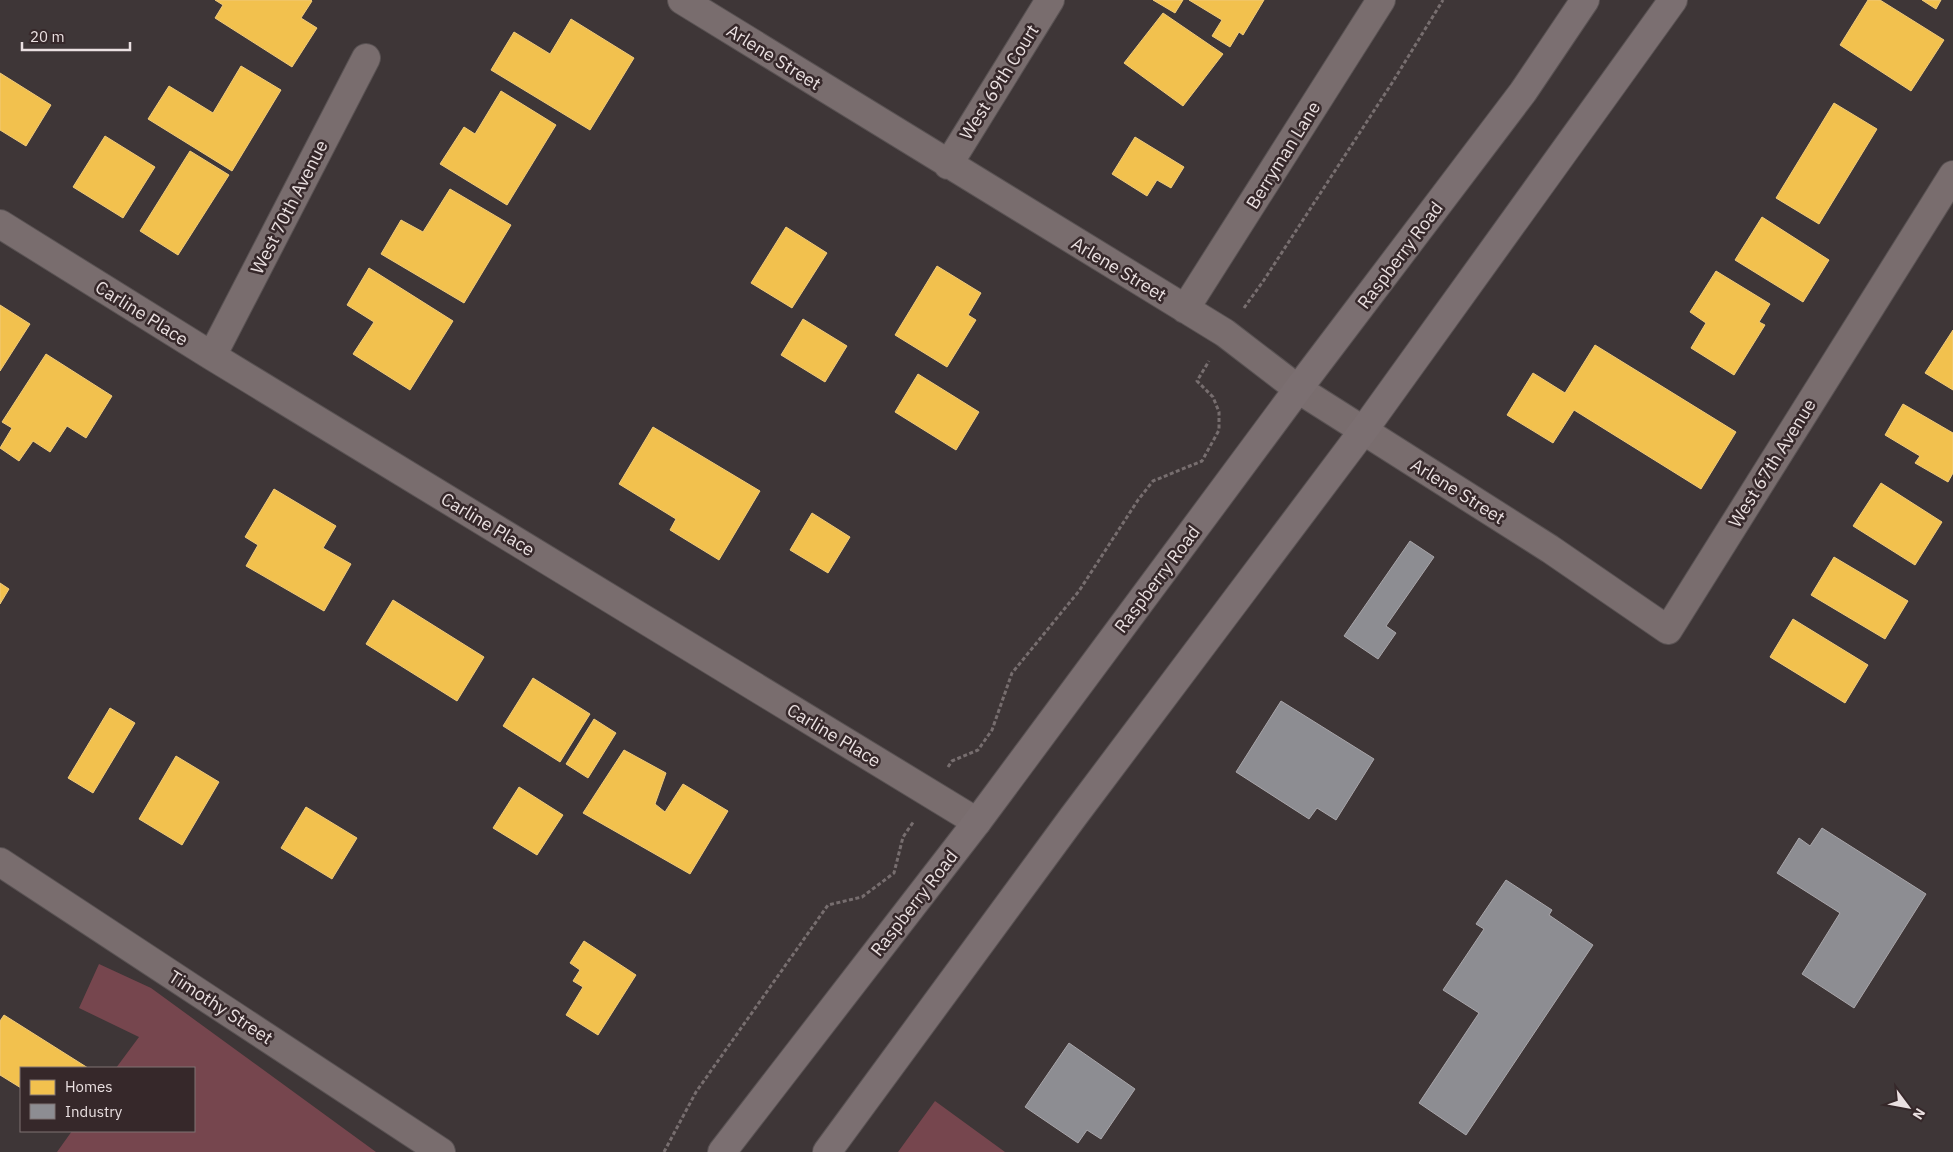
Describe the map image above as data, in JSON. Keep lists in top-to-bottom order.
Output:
{
  "streets": {
    "main road": ["Raspberry Road"],
    "street": [
      "Arlene Street",
      "West 69th Court",
      "Berryman Lane",
      "West 70th Avenue",
      "Carline Place",
      "West 67th Avenue",
      "Timothy Street"
    ]
  },
  "crossings": [
    ["Arlene Street", "West 69th Court"],
    ["Arlene Street", "Berryman Lane"],
    ["Arlene Street", "Raspberry Road"],
    ["Arlene Street", "West 67th Avenue"],
    ["West 70th Avenue", "Carline Place"],
    ["Raspberry Road", "Carline Place"]
  ],
  "legend": ["Homes", "Industry"],
  "scale_bar": "20 m",
  "north": "bottom right"
}
